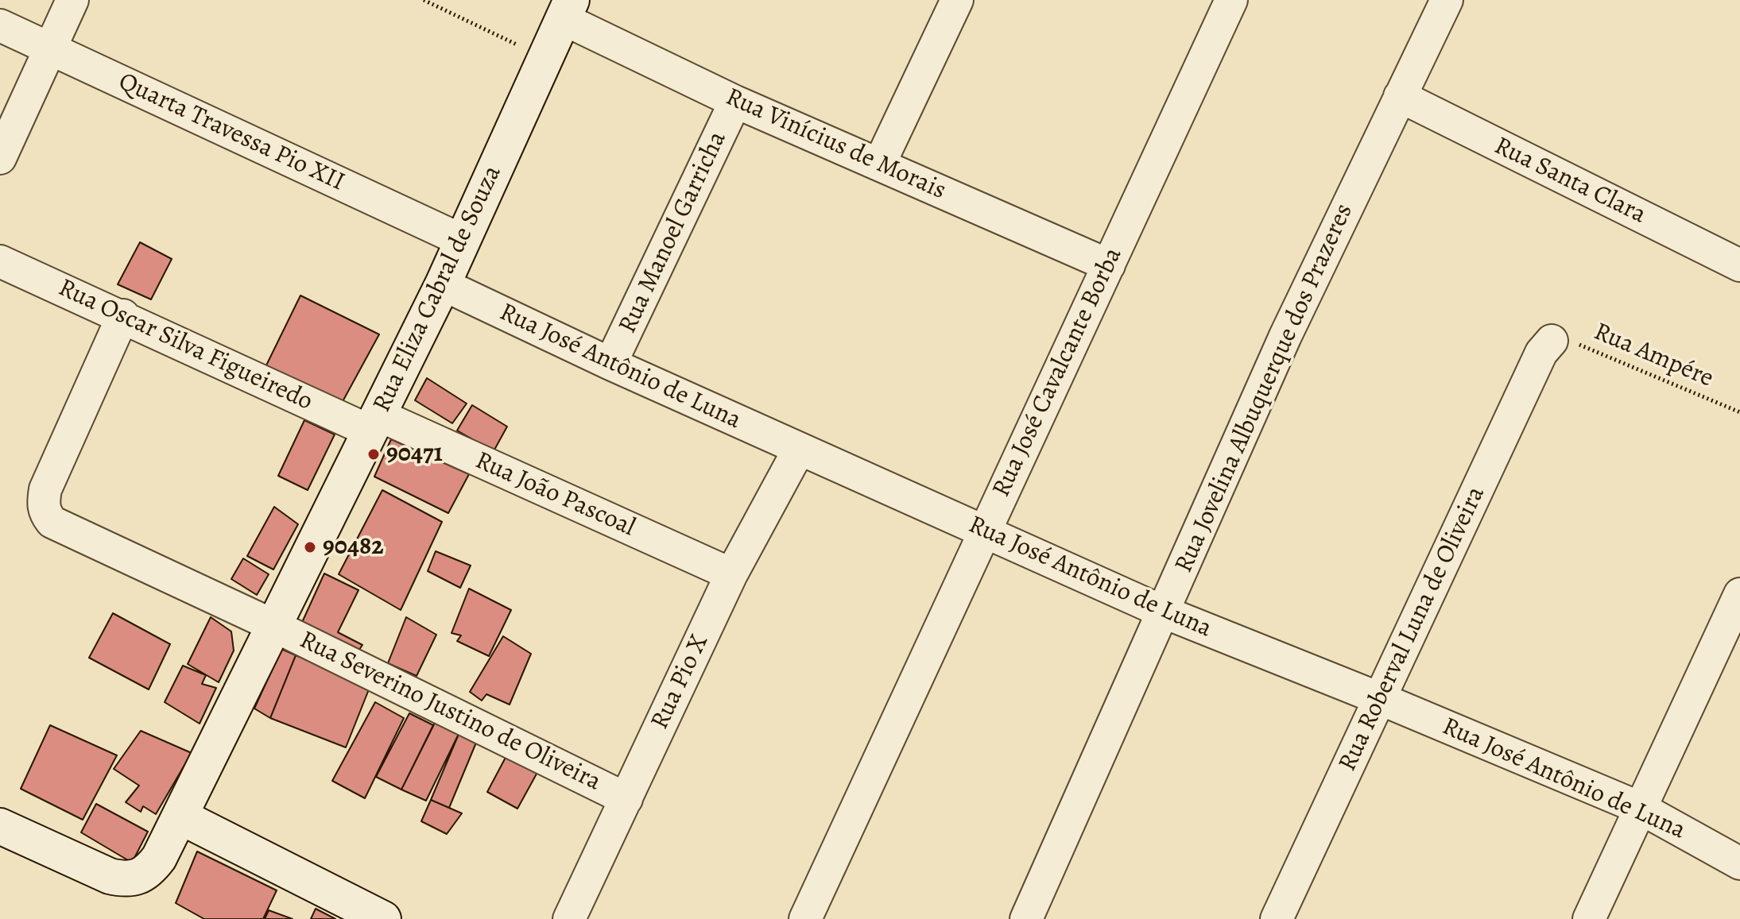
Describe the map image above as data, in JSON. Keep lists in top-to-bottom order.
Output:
{
  "streets": {
    "street": [
      "Quarta Travessa Pio XII",
      "Rua Vinícius de Morais",
      "Rua Santa Clara",
      "Rua Manoel Garricha",
      "Rua Eliza Cabral de Souza",
      "Rua Oscar Silva Figueiredo",
      "Rua José Antônio de Luna",
      "Rua José Cavalcante Borba",
      "Rua Jovelina Albuquerque dos Prazeres",
      "Rua João Pascoal",
      "Rua Roberval Luna de Oliveira",
      "Rua Pio X",
      "Rua Severino Justino de Oliveira"
    ],
    "path": ["Rua Ampére"]
  },
  "crossings": [
    ["Quarta Travessa Pio XII", "Rua Eliza Cabral de Souza"],
    ["Rua Vinícius de Morais", "Rua Manoel Garricha"],
    ["Rua Vinícius de Morais", "Rua Eliza Cabral de Souza"],
    ["Rua Vinícius de Morais", "Rua José Cavalcante Borba"],
    ["Rua Santa Clara", "Rua Jovelina Albuquerque dos Prazeres"],
    ["Rua Manoel Garricha", "Rua José Antônio de Luna"],
    ["Rua Eliza Cabral de Souza", "Rua Oscar Silva Figueiredo"],
    ["Rua Eliza Cabral de Souza", "Rua José Antônio de Luna"],
    ["Rua Eliza Cabral de Souza", "Rua João Pascoal"],
    ["Rua Eliza Cabral de Souza", "Rua Severino Justino de Oliveira"],
    ["Rua Oscar Silva Figueiredo", "Rua João Pascoal"],
    ["Rua Oscar Silva Figueiredo", "Rua Severino Justino de Oliveira"],
    ["Rua Ampére", "Rua Roberval Luna de Oliveira"],
    ["Rua José Antônio de Luna", "Rua José Cavalcante Borba"],
    ["Rua José Antônio de Luna", "Rua Jovelina Albuquerque dos Prazeres"],
    ["Rua José Antônio de Luna", "Rua Roberval Luna de Oliveira"],
    ["Rua José Antônio de Luna", "Rua Pio X"],
    ["Rua João Pascoal", "Rua Pio X"],
    ["Rua Pio X", "Rua Severino Justino de Oliveira"]
  ],
  "places": ["90471", "90482"]
}
